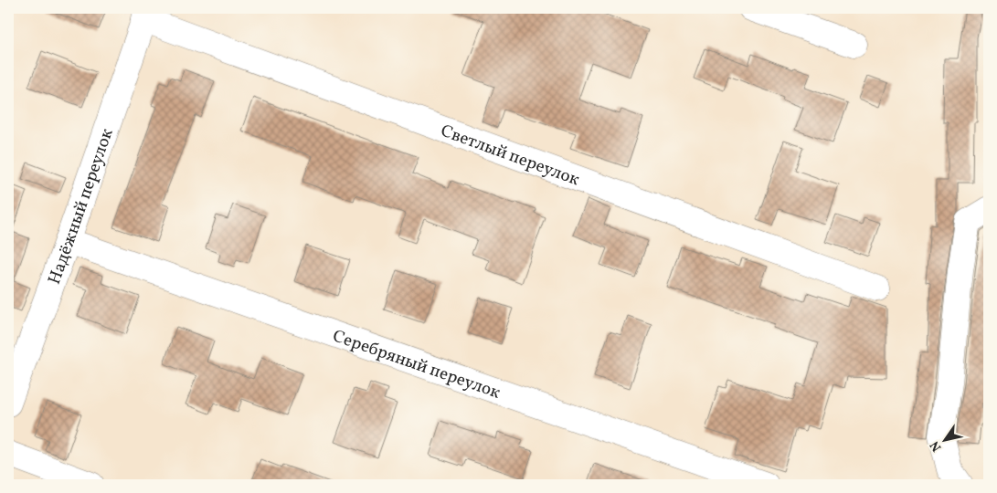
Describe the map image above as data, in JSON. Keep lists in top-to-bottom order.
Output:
{
  "streets": {
    "street": ["Светлый переулок", "Надёжный переулок", "Серебряный переулок"]
  },
  "crossings": [
    ["Светлый переулок", "Надёжный переулок"],
    ["Надёжный переулок", "Серебряный переулок"]
  ],
  "north": "bottom left"
}
